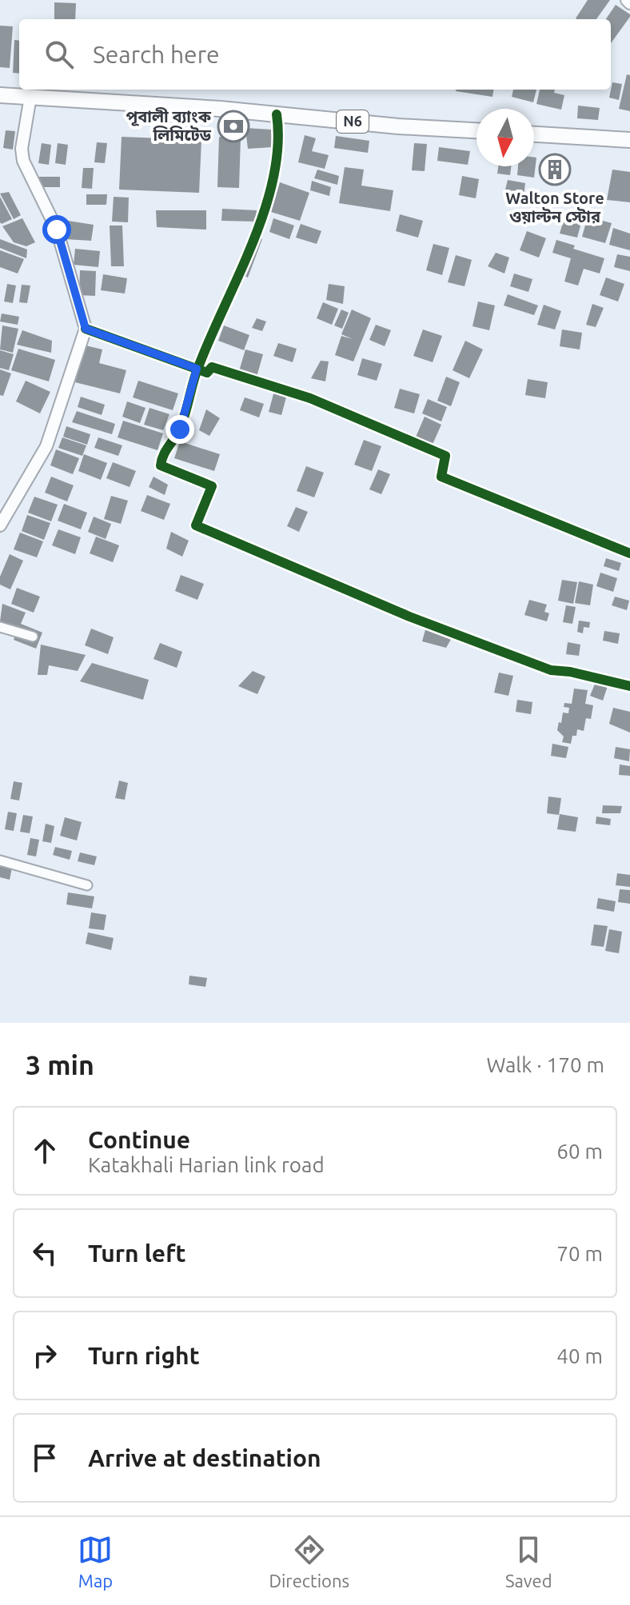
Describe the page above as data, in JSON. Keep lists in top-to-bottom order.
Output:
{
  "streets": {
    "highway": ["N6"]
  },
  "places": {
    "bank": ["পূবালী ব্যাংক লিমিটেড"],
    "building": ["Walton Store ওয়াল্টন স্টোর"]
  },
  "north": "bottom",
  "page": {
    "search": "Search here",
    "heading": ["3 min", "Walk · 170 m"],
    "list": [
      ["Continue", "Katakhali Harian link road", "60 m"],
      ["Turn left", "70 m"],
      ["Turn right", "40 m"],
      "Arrive at destination"
    ],
    "nav": ["Map", "Directions", "Saved"]
  }
}
